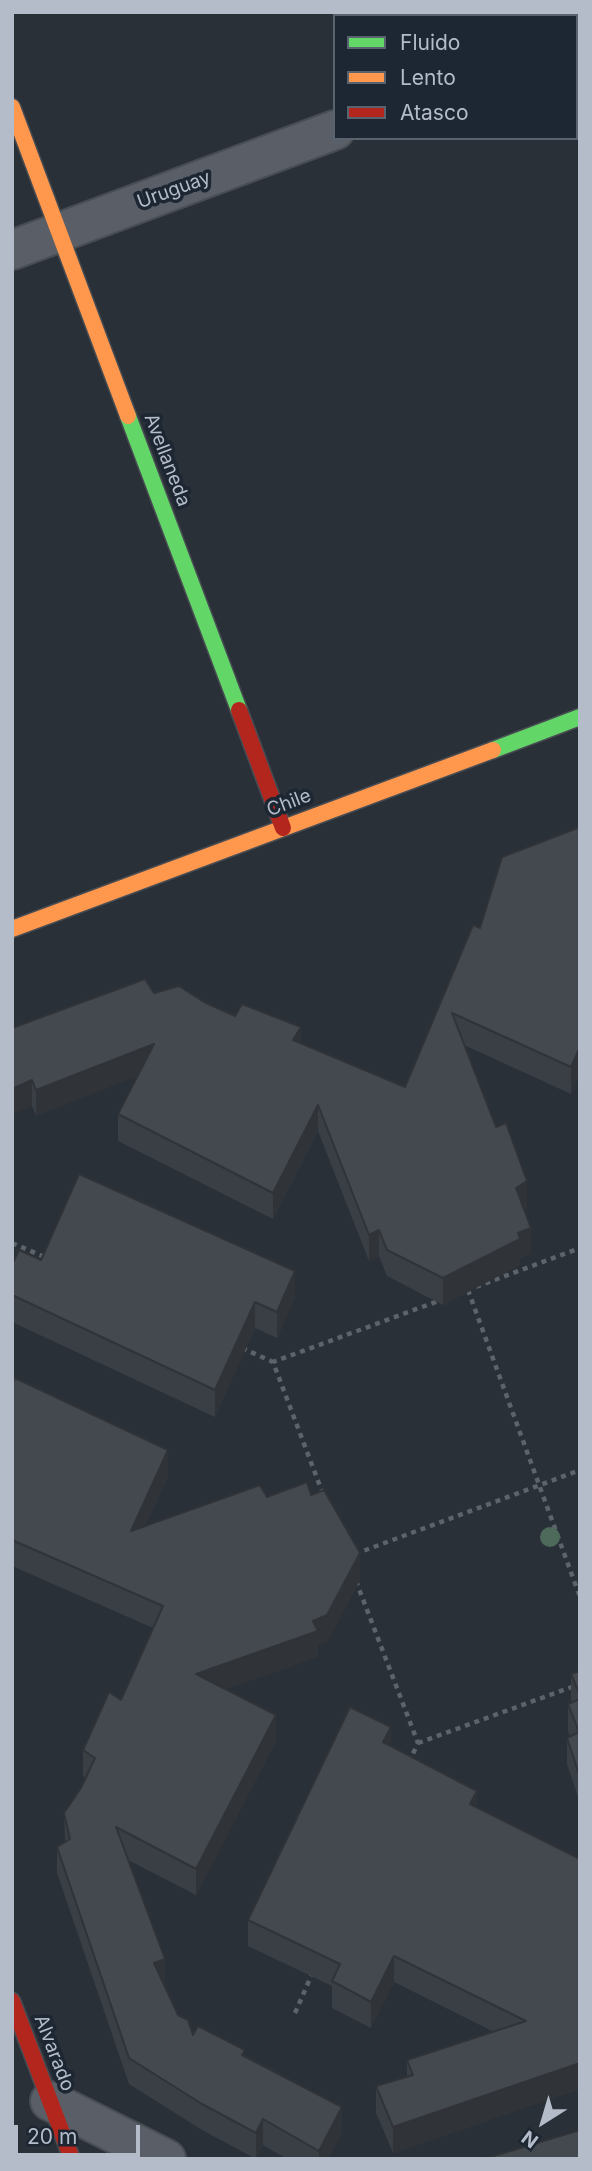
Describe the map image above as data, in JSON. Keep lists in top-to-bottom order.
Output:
{
  "streets": {
    "street": [
      "Uruguay",
      "Avellaneda",
      "Chile",
      "Alvarado"
    ]
  },
  "crossings": [
    ["Uruguay", "Avellaneda"],
    ["Avellaneda", "Chile"]
  ],
  "legend": ["Fluido", "Lento", "Atasco"],
  "scale_bar": "20 m",
  "north": "bottom left"
}
